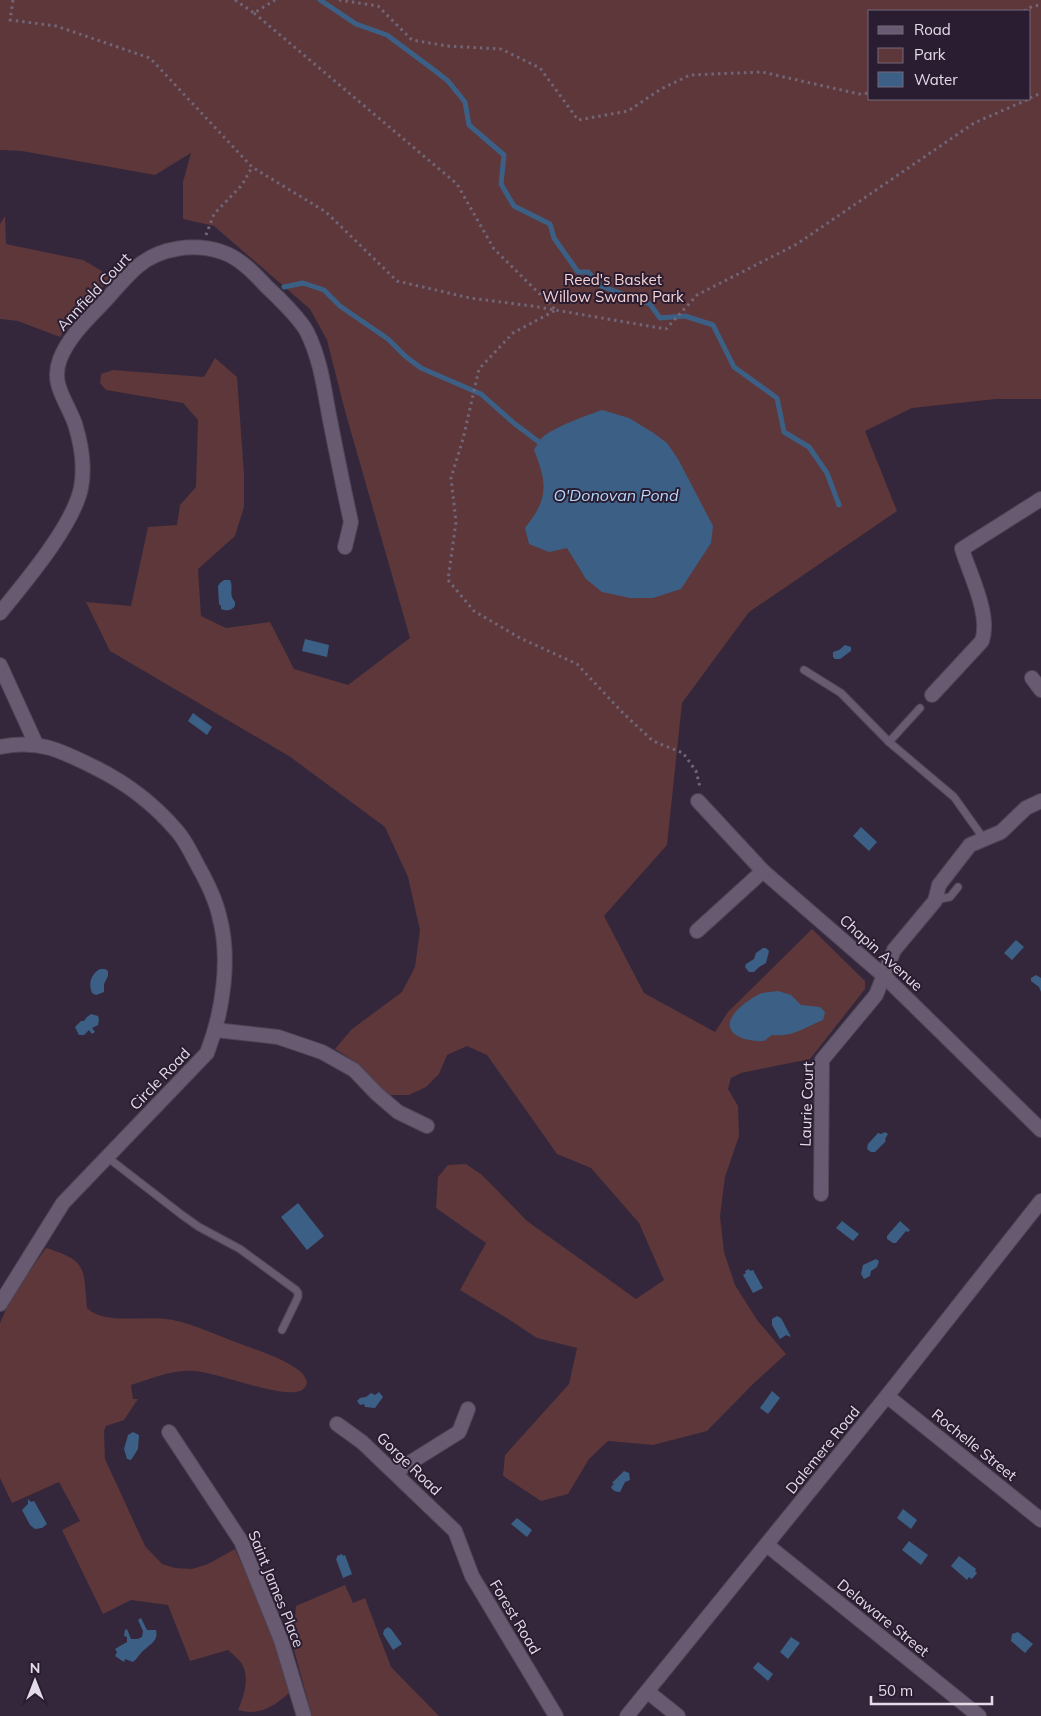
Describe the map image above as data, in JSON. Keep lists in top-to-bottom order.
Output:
{
  "streets": {
    "street": [
      "Annfield Court",
      "Chapin Avenue",
      "Circle Road",
      "Laurie Court",
      "Rochelle Street",
      "Dalemere Road",
      "Gorge Road",
      "Saint James Place",
      "Forest Road",
      "Delaware Street"
    ]
  },
  "crossings": [
    ["Chapin Avenue", "Laurie Court"],
    ["Rochelle Street", "Dalemere Road"],
    ["Dalemere Road", "Delaware Street"],
    ["Gorge Road", "Forest Road"]
  ],
  "water": ["O'Donovan Pond"],
  "parks": ["Reed's Basket Willow Swamp Park"],
  "legend": ["Road", "Park", "Water"],
  "scale_bar": "50 m",
  "north": "top"
}
